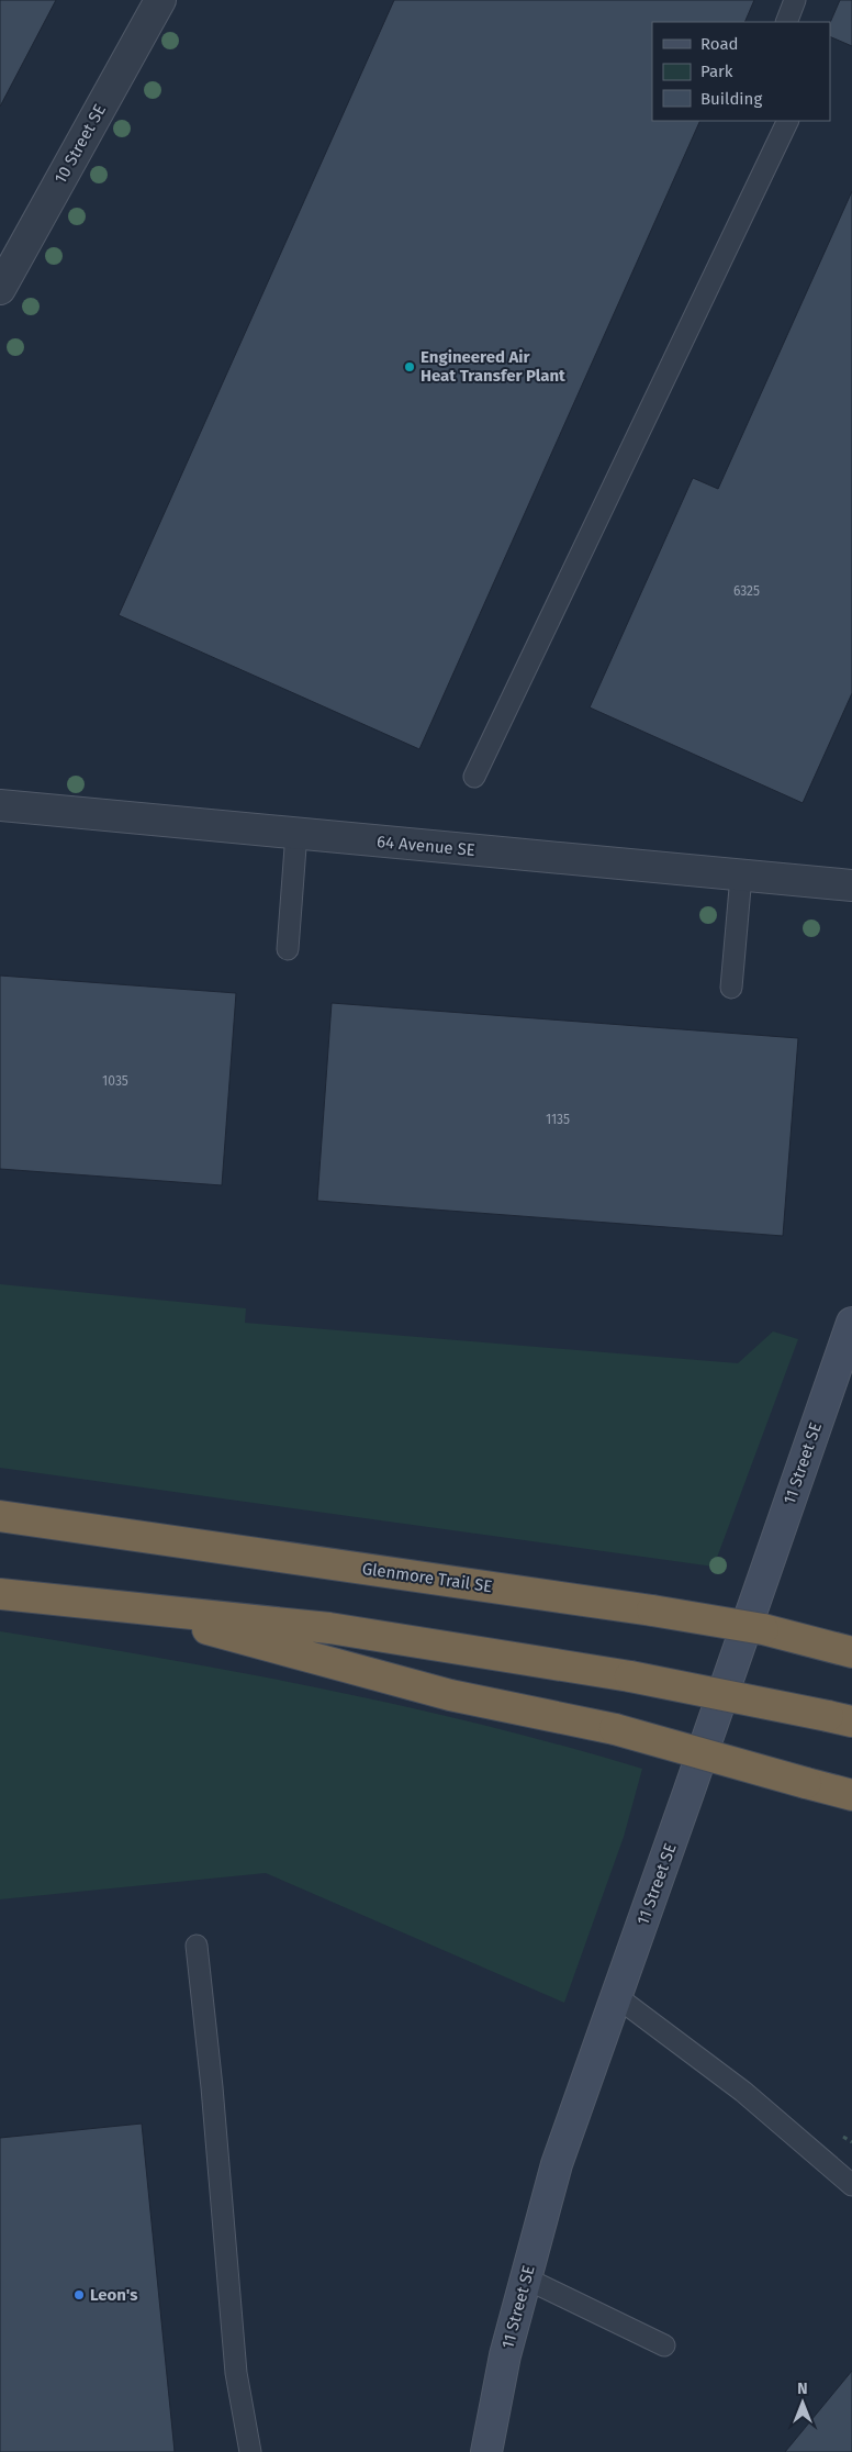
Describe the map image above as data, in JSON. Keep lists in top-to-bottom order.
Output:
{
  "streets": {
    "highway": ["Glenmore Trail SE"],
    "street": ["10 Street SE", "64 Avenue SE", "11 Street SE"]
  },
  "places": ["Engineered Air Heat Transfer Plant", "Leon's"],
  "house_numbers": ["6325", "1035", "1135"],
  "legend": ["Road", "Park", "Building"],
  "north": "top"
}
